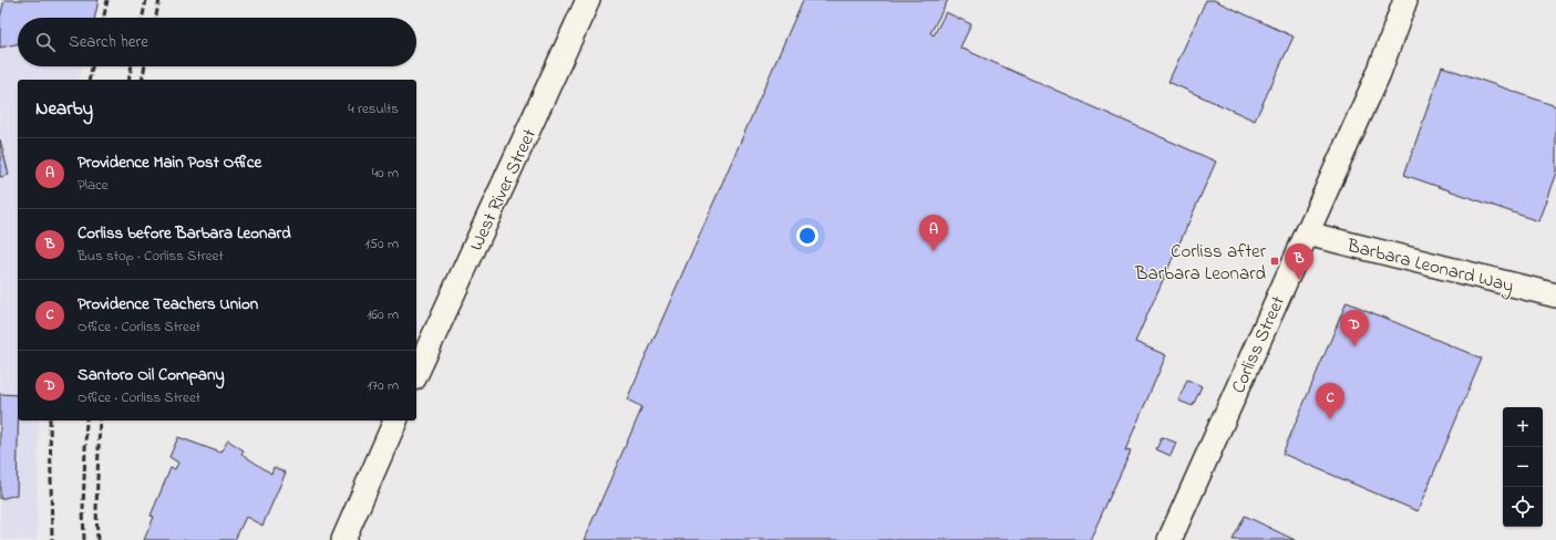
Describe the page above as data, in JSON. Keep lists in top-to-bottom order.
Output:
{
  "streets": {
    "street": ["West River Street", "Barbara Leonard Way", "Corliss Street"]
  },
  "crossings": [
    ["Barbara Leonard Way", "Corliss Street"]
  ],
  "places": {
    "transit": ["Corliss after Barbara Leonard"]
  },
  "page": {
    "search": "Search here",
    "heading": ["Nearby", "4 results"],
    "list": [
      {
        "mark": "A",
        "name": "Providence Main Post Office",
        "note": "Place",
        "value": "40 m"
      },
      {
        "mark": "B",
        "name": "Corliss before Barbara Leonard",
        "note": "Bus stop · Corliss Street",
        "value": "150 m"
      },
      {
        "mark": "C",
        "name": "Providence Teachers Union",
        "note": "Office · Corliss Street",
        "value": "160 m"
      },
      {
        "mark": "D",
        "name": "Santoro Oil Company",
        "note": "Office · Corliss Street",
        "value": "170 m"
      }
    ],
    "pins": [
      "A",
      "B",
      "D",
      "C"
    ],
    "map_buttons": ["+", "−"]
  }
}
